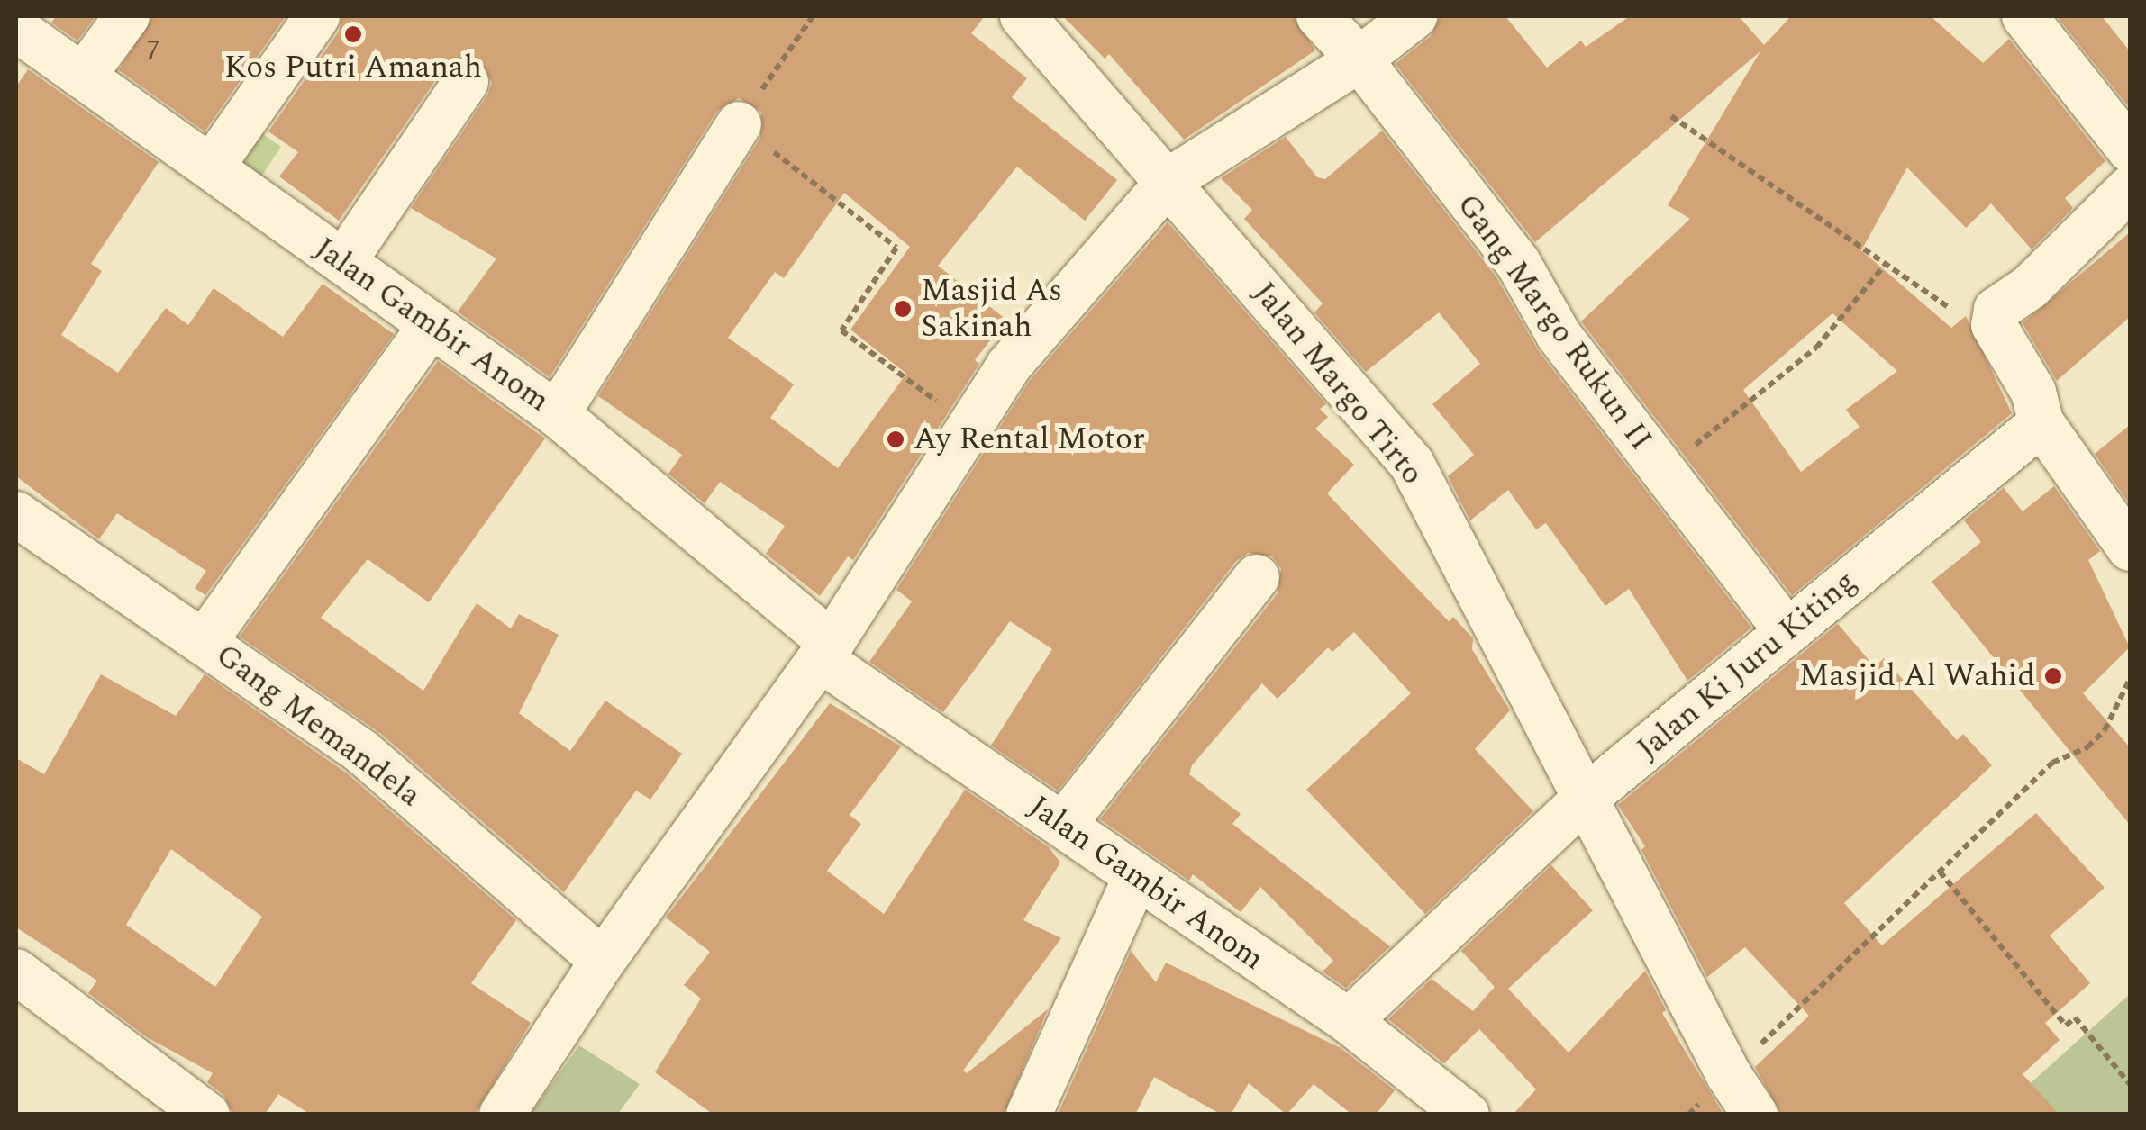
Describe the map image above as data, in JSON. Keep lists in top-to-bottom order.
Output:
{
  "streets": {
    "street": [
      "Gang Margo Rukun II",
      "Jalan Gambir Anom",
      "Jalan Margo Tirto",
      "Jalan Ki Juru Kiting",
      "Gang Memandela"
    ]
  },
  "crossings": [
    ["Gang Margo Rukun II", "Jalan Ki Juru Kiting"],
    ["Jalan Gambir Anom", "Jalan Ki Juru Kiting"],
    ["Jalan Margo Tirto", "Jalan Ki Juru Kiting"]
  ],
  "places": [
    "Kos Putri Amanah",
    "Masjid As Sakinah",
    "Ay Rental Motor",
    "Masjid Al Wahid"
  ],
  "house_numbers": ["7"]
}
